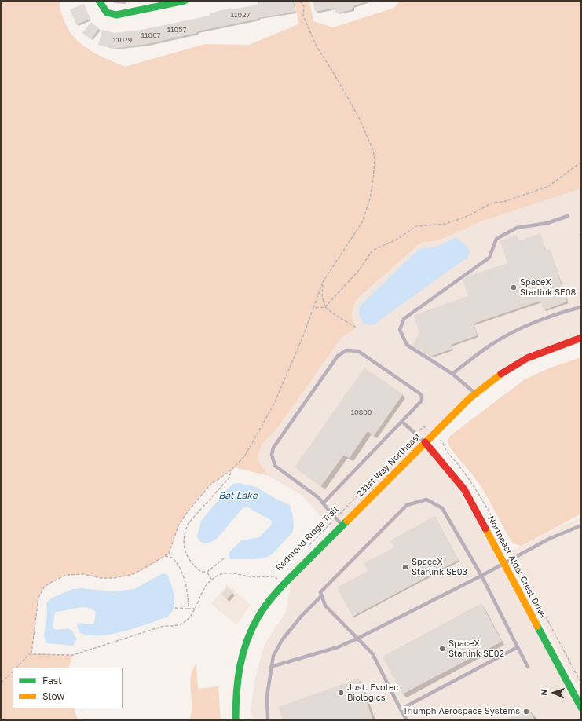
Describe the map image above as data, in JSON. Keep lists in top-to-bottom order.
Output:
{
  "streets": {
    "street": ["231st Way Northeast", "Northeast Alder Crest Drive"],
    "path": ["Redmond Ridge Trail"]
  },
  "crossings": [
    ["231st Way Northeast", "Northeast Alder Crest Drive"]
  ],
  "water": ["Bat Lake"],
  "places": [
    "SpaceX Starlink SE08",
    "SpaceX Starlink SE03",
    "SpaceX Starlink SE02",
    "Just. Evotec Biologics",
    "Triumph Aerospace Systems"
  ],
  "house_numbers": [
    "11027",
    "11057",
    "11067",
    "11079",
    "10800"
  ],
  "legend": ["Fast", "Slow"],
  "north": "left"
}
